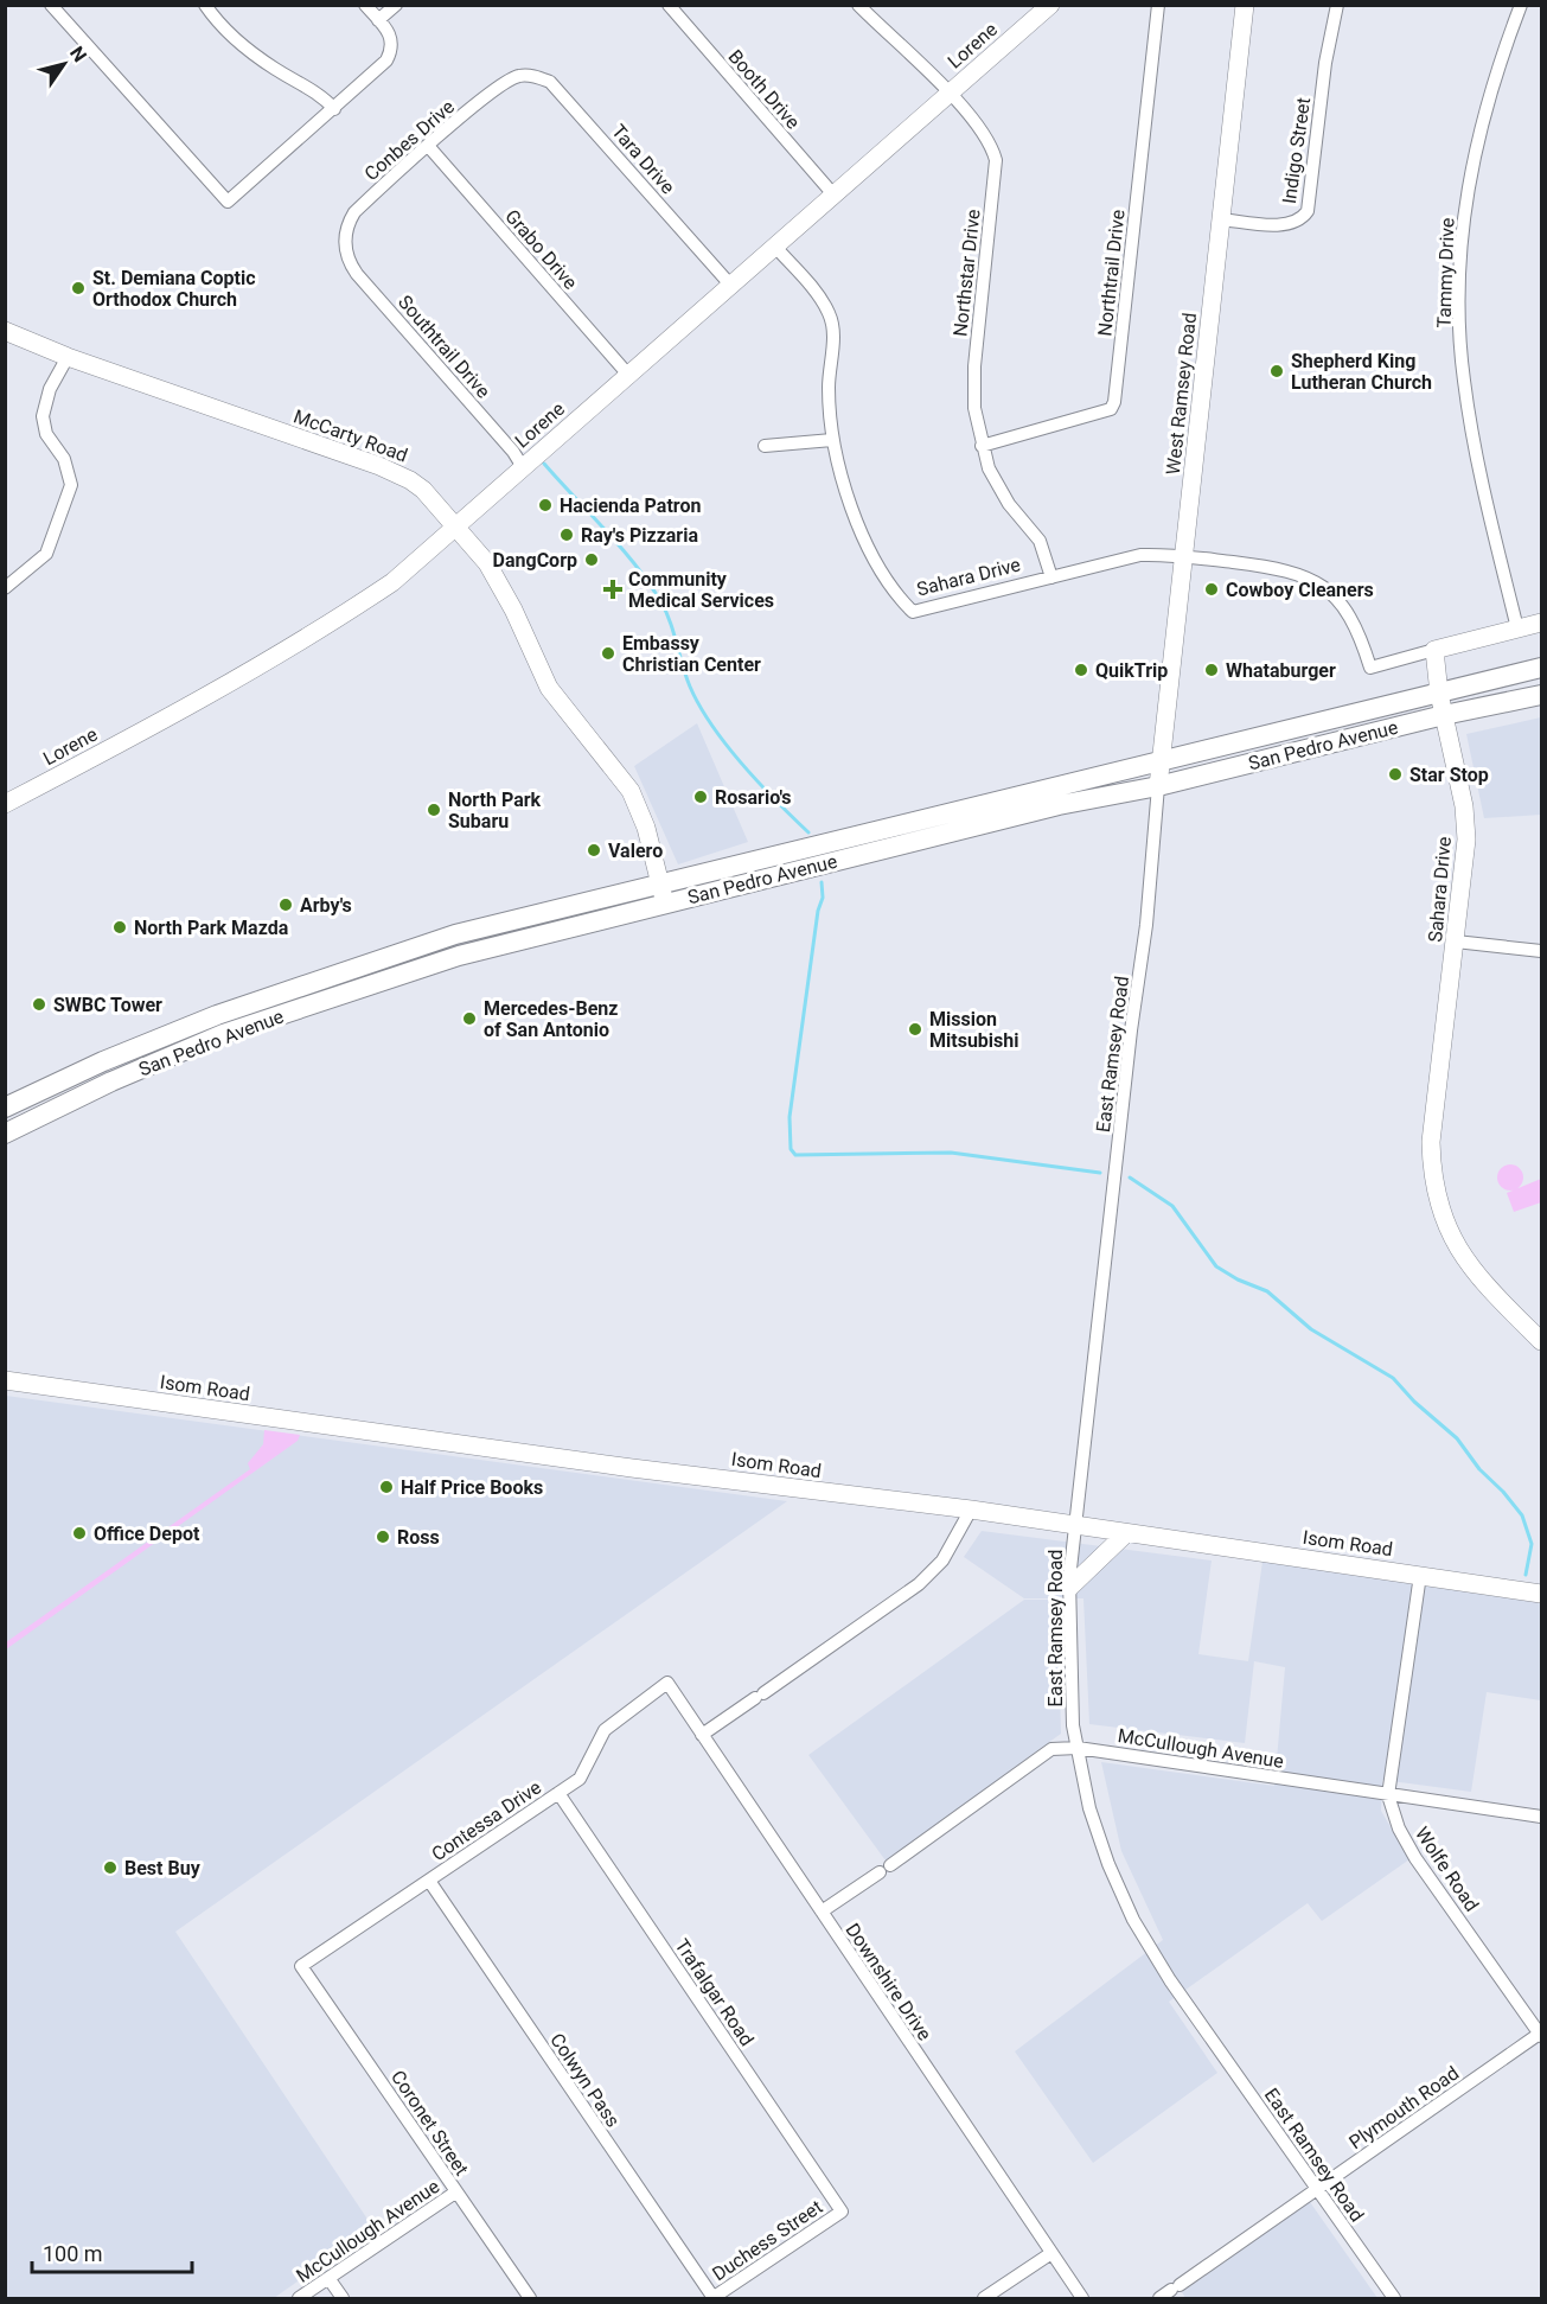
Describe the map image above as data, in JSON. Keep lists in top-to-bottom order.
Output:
{
  "streets": {
    "main road": ["San Pedro Avenue"],
    "street": [
      "Lorene",
      "Booth Drive",
      "Conbes Drive",
      "Indigo Street",
      "Tara Drive",
      "Grabo Drive",
      "Northstar Drive",
      "Northtrail Drive",
      "Tammy Drive",
      "Southtrail Drive",
      "West Ramsey Road",
      "McCarty Road",
      "Sahara Drive",
      "East Ramsey Road",
      "Isom Road",
      "McCullough Avenue",
      "Contessa Drive",
      "Wolfe Road",
      "Downshire Drive",
      "Trafalgar Road",
      "Colwyn Pass",
      "Plymouth Road",
      "Coronet Street",
      "Duchess Street"
    ]
  },
  "crossings": [
    ["Lorene", "Booth Drive"],
    ["Lorene", "Tara Drive"],
    ["Lorene", "Grabo Drive"],
    ["Lorene", "Northstar Drive"],
    ["Lorene", "Southtrail Drive"],
    ["Lorene", "McCarty Road"],
    ["Conbes Drive", "Tara Drive"],
    ["Conbes Drive", "Grabo Drive"],
    ["Conbes Drive", "Southtrail Drive"],
    ["Indigo Street", "West Ramsey Road"],
    ["Northstar Drive", "Northtrail Drive"],
    ["Northstar Drive", "Sahara Drive"],
    ["West Ramsey Road", "Sahara Drive"],
    ["West Ramsey Road", "San Pedro Avenue"],
    ["West Ramsey Road", "East Ramsey Road"],
    ["McCarty Road", "San Pedro Avenue"],
    ["Sahara Drive", "San Pedro Avenue"],
    ["San Pedro Avenue", "East Ramsey Road"],
    ["East Ramsey Road", "Isom Road"],
    ["East Ramsey Road", "McCullough Avenue"],
    ["East Ramsey Road", "Plymouth Road"],
    ["Isom Road", "Wolfe Road"],
    ["McCullough Avenue", "Wolfe Road"],
    ["McCullough Avenue", "Downshire Drive"],
    ["McCullough Avenue", "Coronet Street"],
    ["Contessa Drive", "Downshire Drive"],
    ["Contessa Drive", "Trafalgar Road"],
    ["Contessa Drive", "Colwyn Pass"],
    ["Contessa Drive", "Coronet Street"],
    ["Wolfe Road", "Plymouth Road"],
    ["Trafalgar Road", "Duchess Street"],
    ["Colwyn Pass", "Duchess Street"]
  ],
  "places": {
    "other": [
      "St. Demiana Coptic Orthodox Church",
      "Shepherd King Lutheran Church",
      "Hacienda Patron",
      "Ray's Pizzaria",
      "DangCorp",
      "Cowboy Cleaners",
      "Embassy Christian Center",
      "QuikTrip",
      "Whataburger",
      "Star Stop",
      "Rosario's",
      "North Park Subaru",
      "Valero",
      "Arby's",
      "North Park Mazda",
      "SWBC Tower",
      "Mercedes-Benz of San Antonio",
      "Mission Mitsubishi",
      "Half Price Books",
      "Office Depot",
      "Ross",
      "Best Buy"
    ],
    "health": ["Community Medical Services"]
  },
  "scale_bar": "100 m",
  "north": "top right"
}
